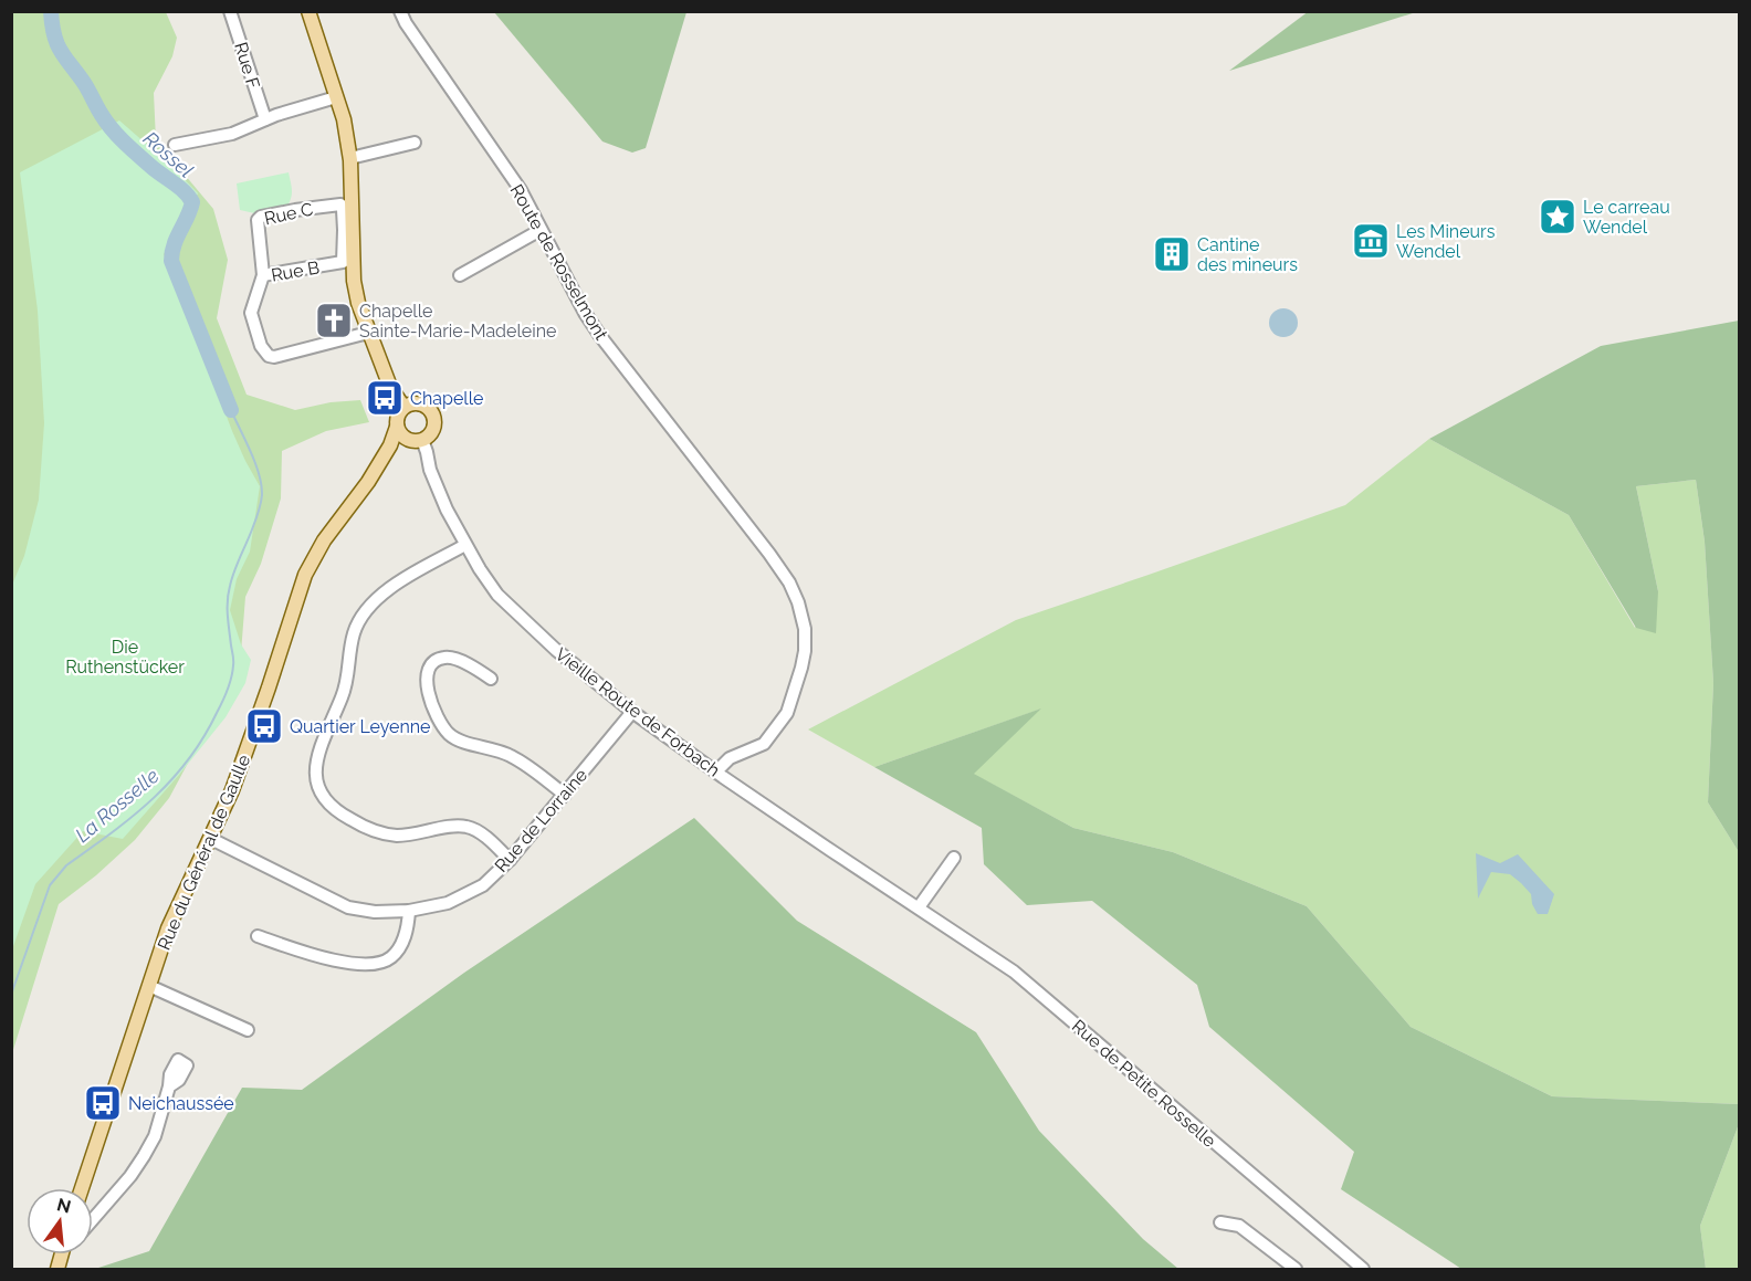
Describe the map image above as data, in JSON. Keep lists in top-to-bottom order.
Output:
{
  "streets": {
    "main road": ["Rue du Général de Gaulle"],
    "street": [
      "Rue F",
      "Rue C",
      "Route de Rosselmont",
      "Rue B",
      "Vieille Route de Forbach",
      "Rue de Lorraine",
      "Rue de Petite Rosselle"
    ]
  },
  "crossings": [
    ["Rue C", "Rue B"],
    ["Route de Rosselmont", "Vieille Route de Forbach"],
    ["Vieille Route de Forbach", "Rue de Lorraine"],
    ["Vieille Route de Forbach", "Rue du Général de Gaulle"],
    ["Vieille Route de Forbach", "Rue de Petite Rosselle"],
    ["Rue de Lorraine", "Rue du Général de Gaulle"]
  ],
  "water": ["Rossel", "La Rosselle"],
  "parks": ["Die Ruthenstücker"],
  "places": {
    "place": ["Le carreau Wendel"],
    "museum": ["Les Mineurs Wendel"],
    "building": ["Cantine des mineurs"],
    "church": ["Chapelle Sainte-Marie-Madeleine"],
    "bus stop": ["Chapelle", "Quartier Leyenne", "Neichaussée"]
  },
  "north": "top"
}
